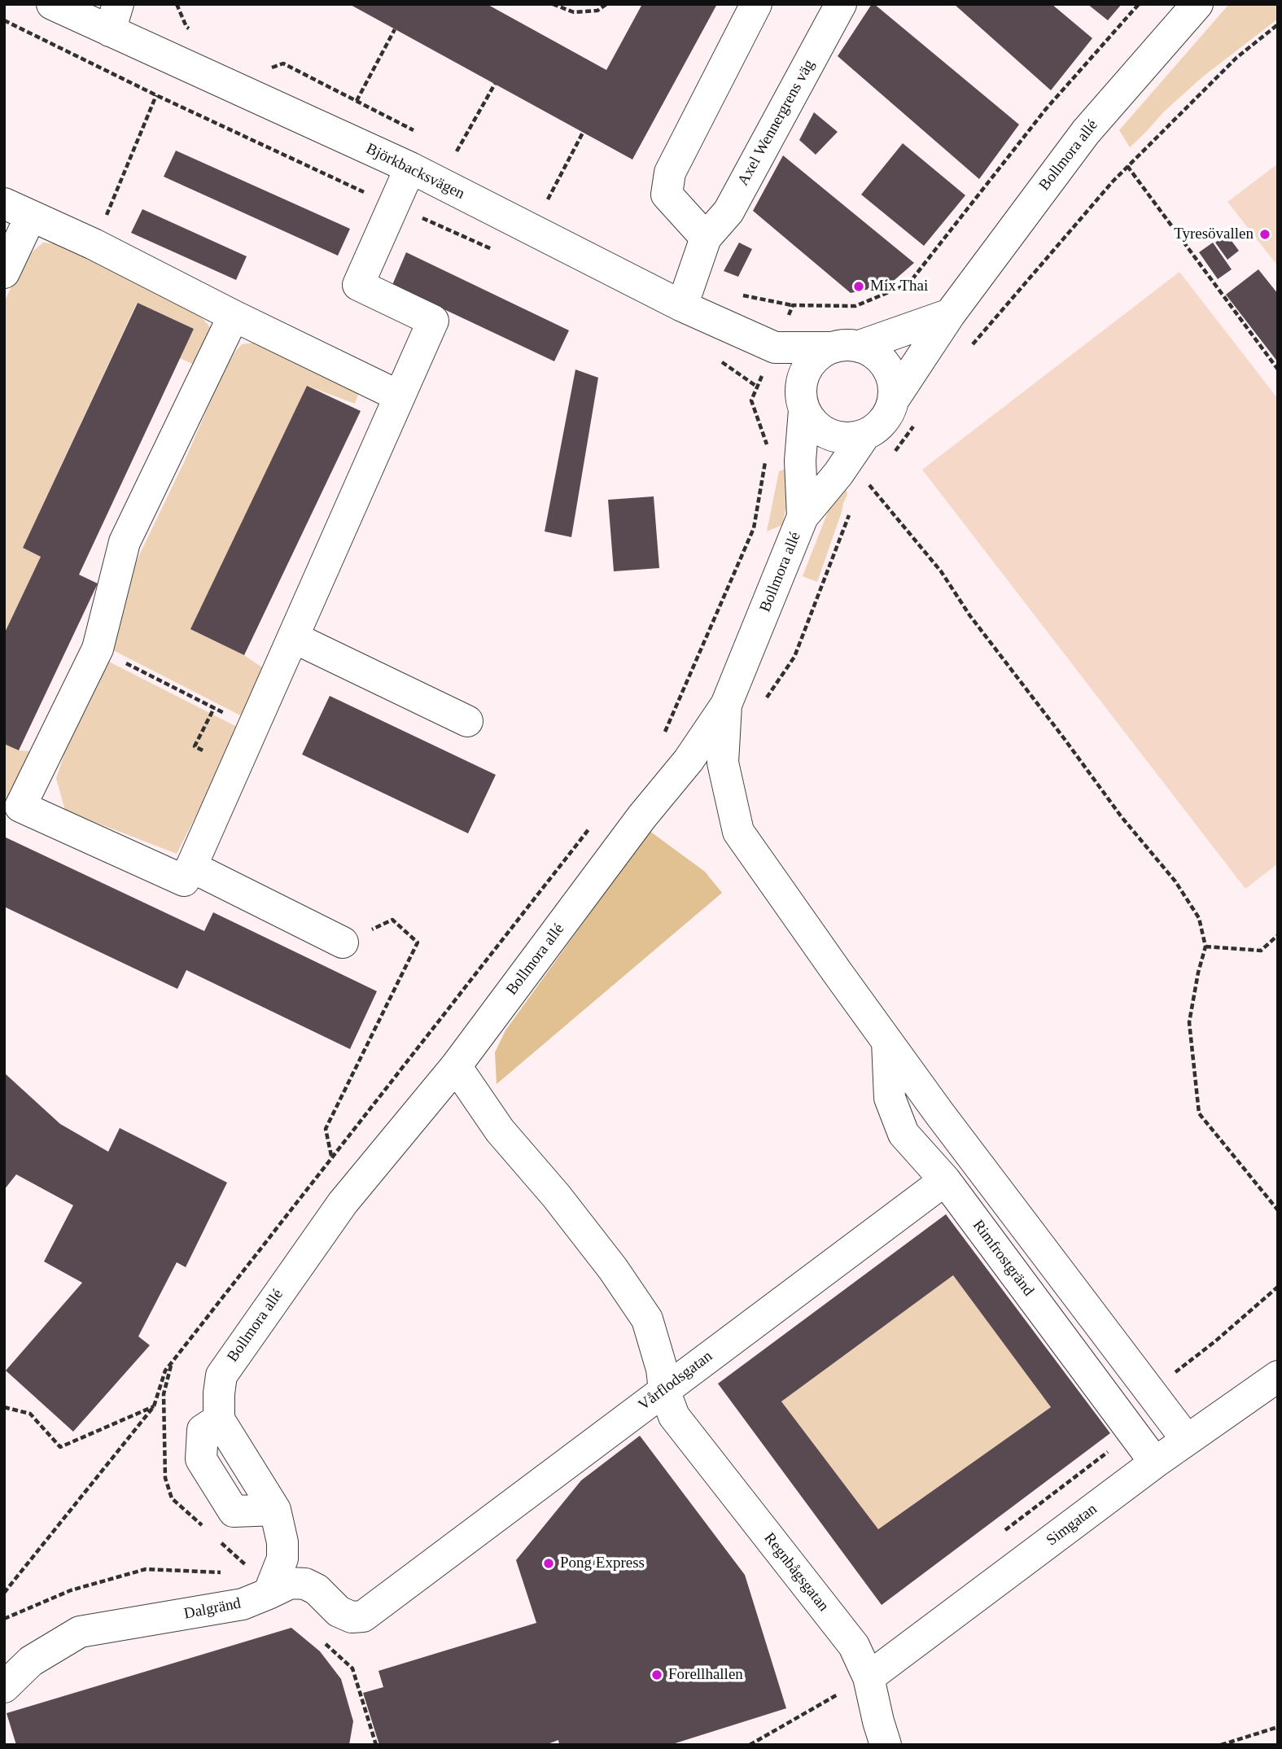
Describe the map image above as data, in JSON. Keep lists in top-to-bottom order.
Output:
{
  "streets": {
    "street": [
      "Axel Wennergrens väg",
      "Bollmora allé",
      "Björkbacksvägen",
      "Rimfrostgränd",
      "Vårflodsgatan",
      "Simgatan",
      "Regnbågsgatan",
      "Dalgränd"
    ]
  },
  "crossings": [
    ["Axel Wennergrens väg", "Björkbacksvägen"],
    ["Bollmora allé", "Björkbacksvägen"],
    ["Bollmora allé", "Vårflodsgatan"],
    ["Bollmora allé", "Dalgränd"],
    ["Rimfrostgränd", "Vårflodsgatan"],
    ["Rimfrostgränd", "Simgatan"],
    ["Vårflodsgatan", "Regnbågsgatan"],
    ["Vårflodsgatan", "Dalgränd"],
    ["Simgatan", "Regnbågsgatan"]
  ],
  "places": [
    "Tyresövallen",
    "Mix Thai",
    "Pong Express",
    "Forellhallen"
  ]
}
